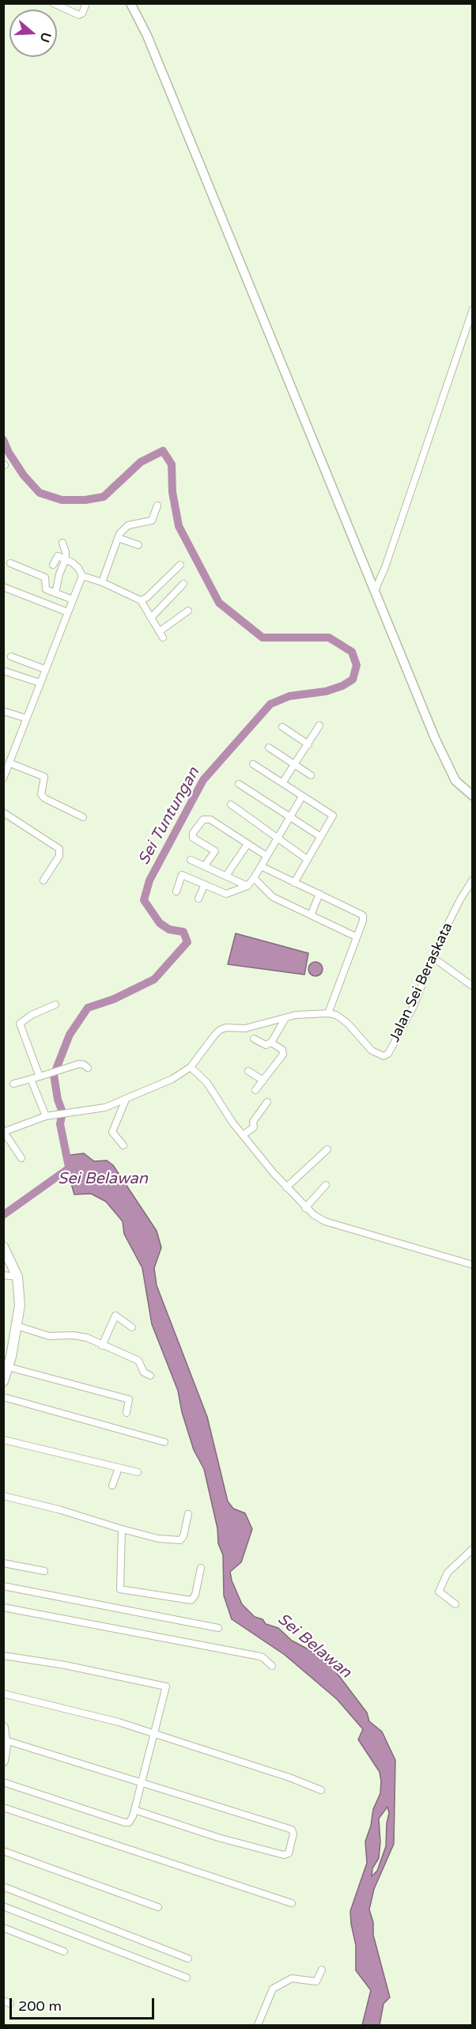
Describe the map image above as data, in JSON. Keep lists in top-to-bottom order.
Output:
{
  "streets": {
    "street": ["Jalan Sei Beraskata"]
  },
  "water": ["Sei Tuntungan", "Sei Belawan"],
  "scale_bar": "200 m",
  "north": "right"
}
